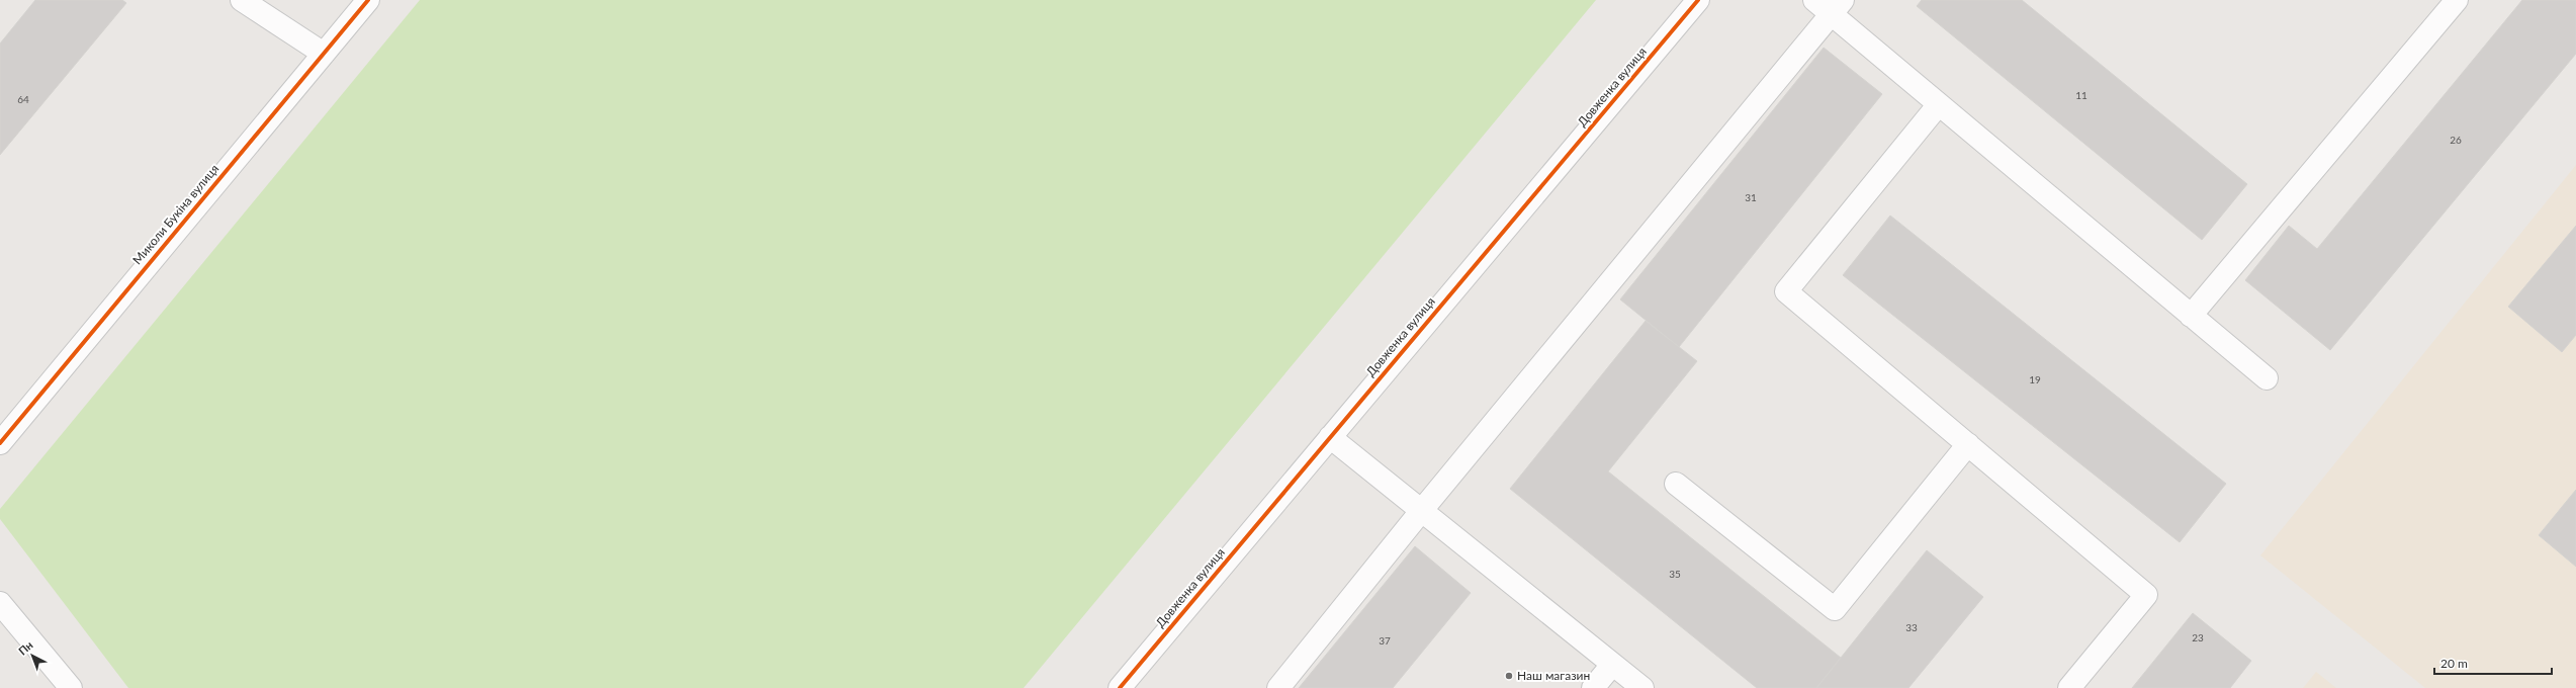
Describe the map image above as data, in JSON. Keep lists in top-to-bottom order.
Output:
{
  "streets": {
    "street": ["Довженка вулиця", "Миколи Букіна вулиця"]
  },
  "places": ["Наш магазин"],
  "house_numbers": [
    "11",
    "64",
    "26",
    "31",
    "19",
    "35",
    "33",
    "23",
    "37"
  ],
  "scale_bar": "20 m",
  "north": "top left"
}
